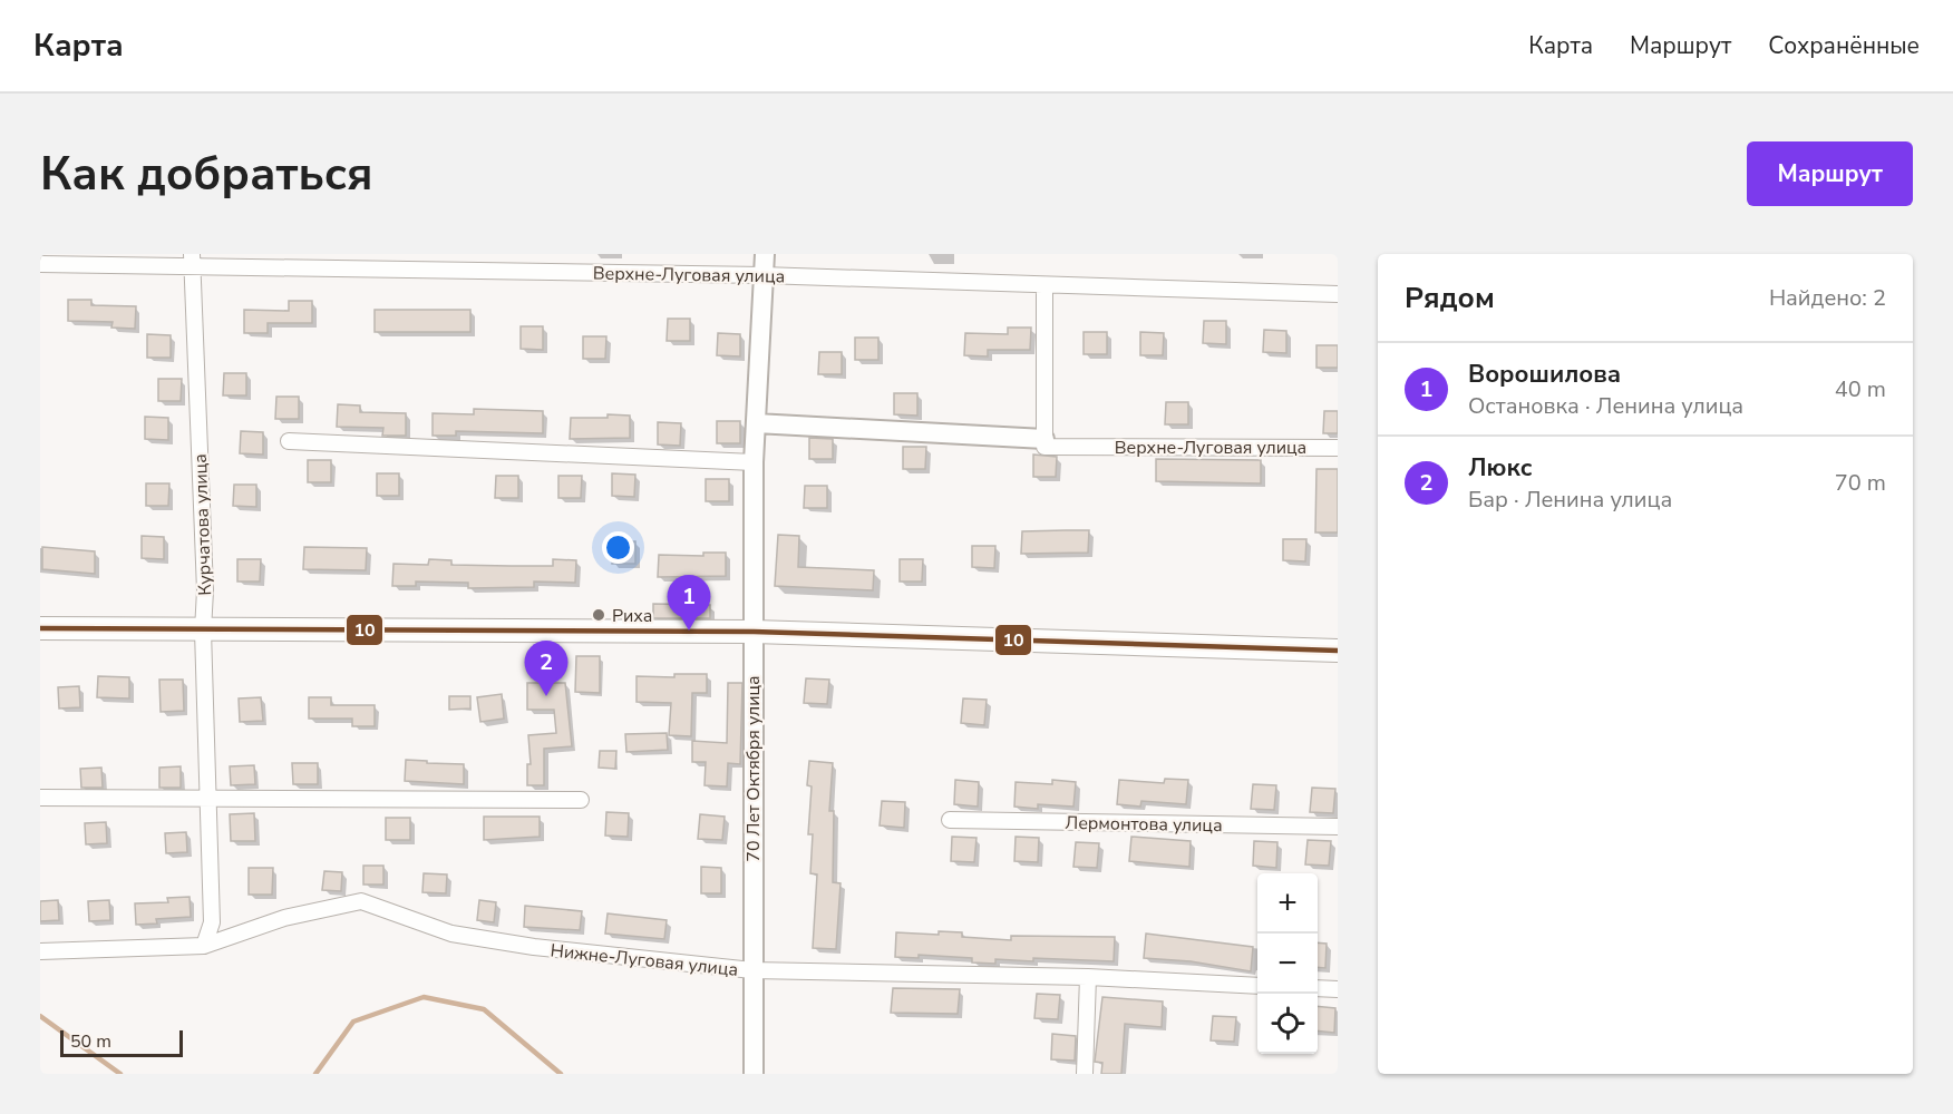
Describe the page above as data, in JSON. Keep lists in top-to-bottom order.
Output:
{
  "streets": {
    "street": [
      "Верхне-Луговая улица",
      "Курчатова улица",
      "70 Лет Октября улица",
      "Лермонтова улица",
      "Нижне-Луговая улица"
    ]
  },
  "crossings": [
    ["Верхне-Луговая улица", "Курчатова улица"],
    ["Верхне-Луговая улица", "70 Лет Октября улица"],
    ["Курчатова улица", "Нижне-Луговая улица"],
    ["70 Лет Октября улица", "Нижне-Луговая улица"]
  ],
  "places": ["Риха"],
  "lines": ["transit line 10"],
  "scale_bar": "50 m",
  "page": {
    "header": "Карта",
    "nav": ["Карта", "Маршрут", "Сохранённые"],
    "buttons": "Маршрут",
    "title": "Как добраться",
    "heading": ["Рядом", "Найдено: 2"],
    "list": [
      {
        "mark": "1",
        "name": "Ворошилова",
        "note": "Остановка · Ленина улица",
        "value": "40 m"
      },
      {
        "mark": "2",
        "name": "Люкс",
        "note": "Бар · Ленина улица",
        "value": "70 m"
      }
    ],
    "pins": ["1", "2"],
    "map_buttons": ["+", "−"],
    "scale": "50 m"
  }
}
